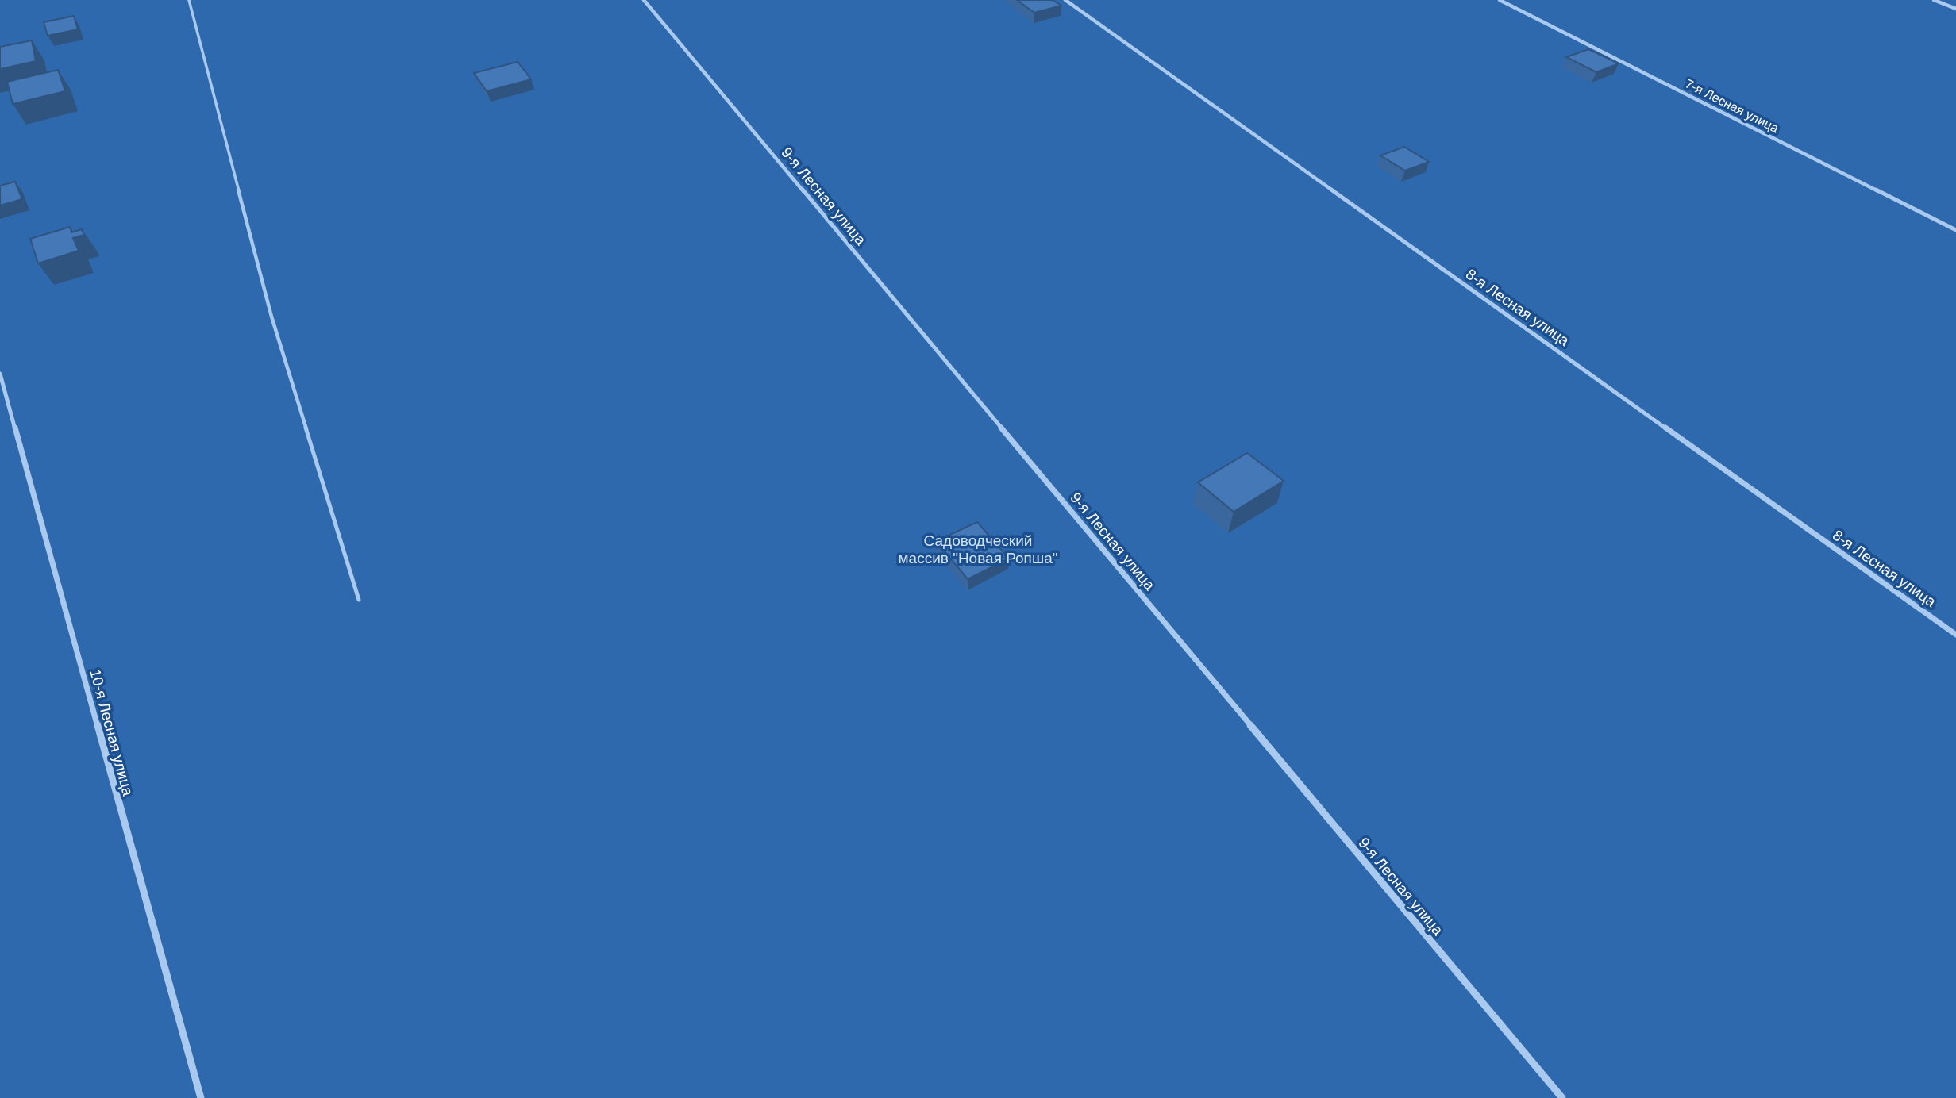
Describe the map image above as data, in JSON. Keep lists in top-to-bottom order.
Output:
{
  "streets": {
    "street": [
      "7-я Лесная улица",
      "9-я Лесная улица",
      "8-я Лесная улица",
      "10-я Лесная улица"
    ]
  },
  "parks": ["Садоводческий массив \"Новая Ропша\""]
}
